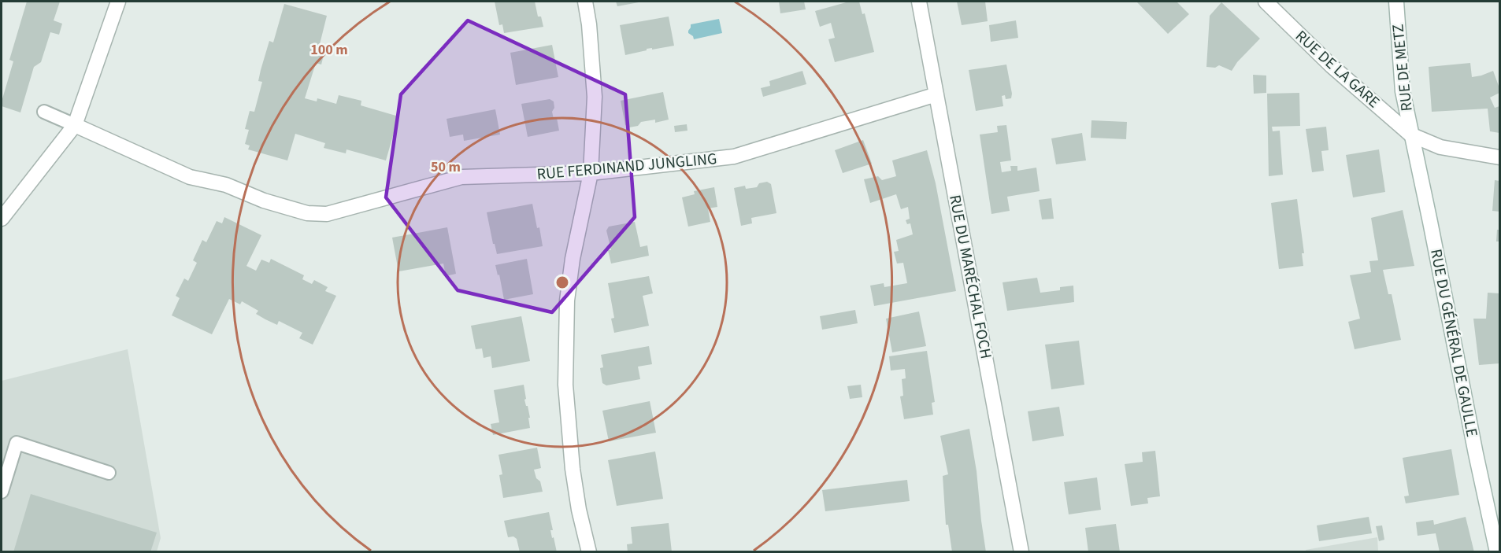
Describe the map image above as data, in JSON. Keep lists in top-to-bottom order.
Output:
{
  "streets": {
    "street": [
      "RUE DE METZ",
      "RUE DE LA GARE",
      "RUE FERDINAND JUNGLING",
      "RUE DU MARÉCHAL FOCH",
      "RUE DU GÉNÉRAL DE GAULLE"
    ]
  },
  "crossings": [
    ["RUE DE METZ", "RUE DE LA GARE"],
    ["RUE DE METZ", "RUE DU GÉNÉRAL DE GAULLE"],
    ["RUE DE LA GARE", "RUE DU GÉNÉRAL DE GAULLE"],
    ["RUE FERDINAND JUNGLING", "RUE DU MARÉCHAL FOCH"]
  ],
  "rings": ["100 m", "50 m"]
}
